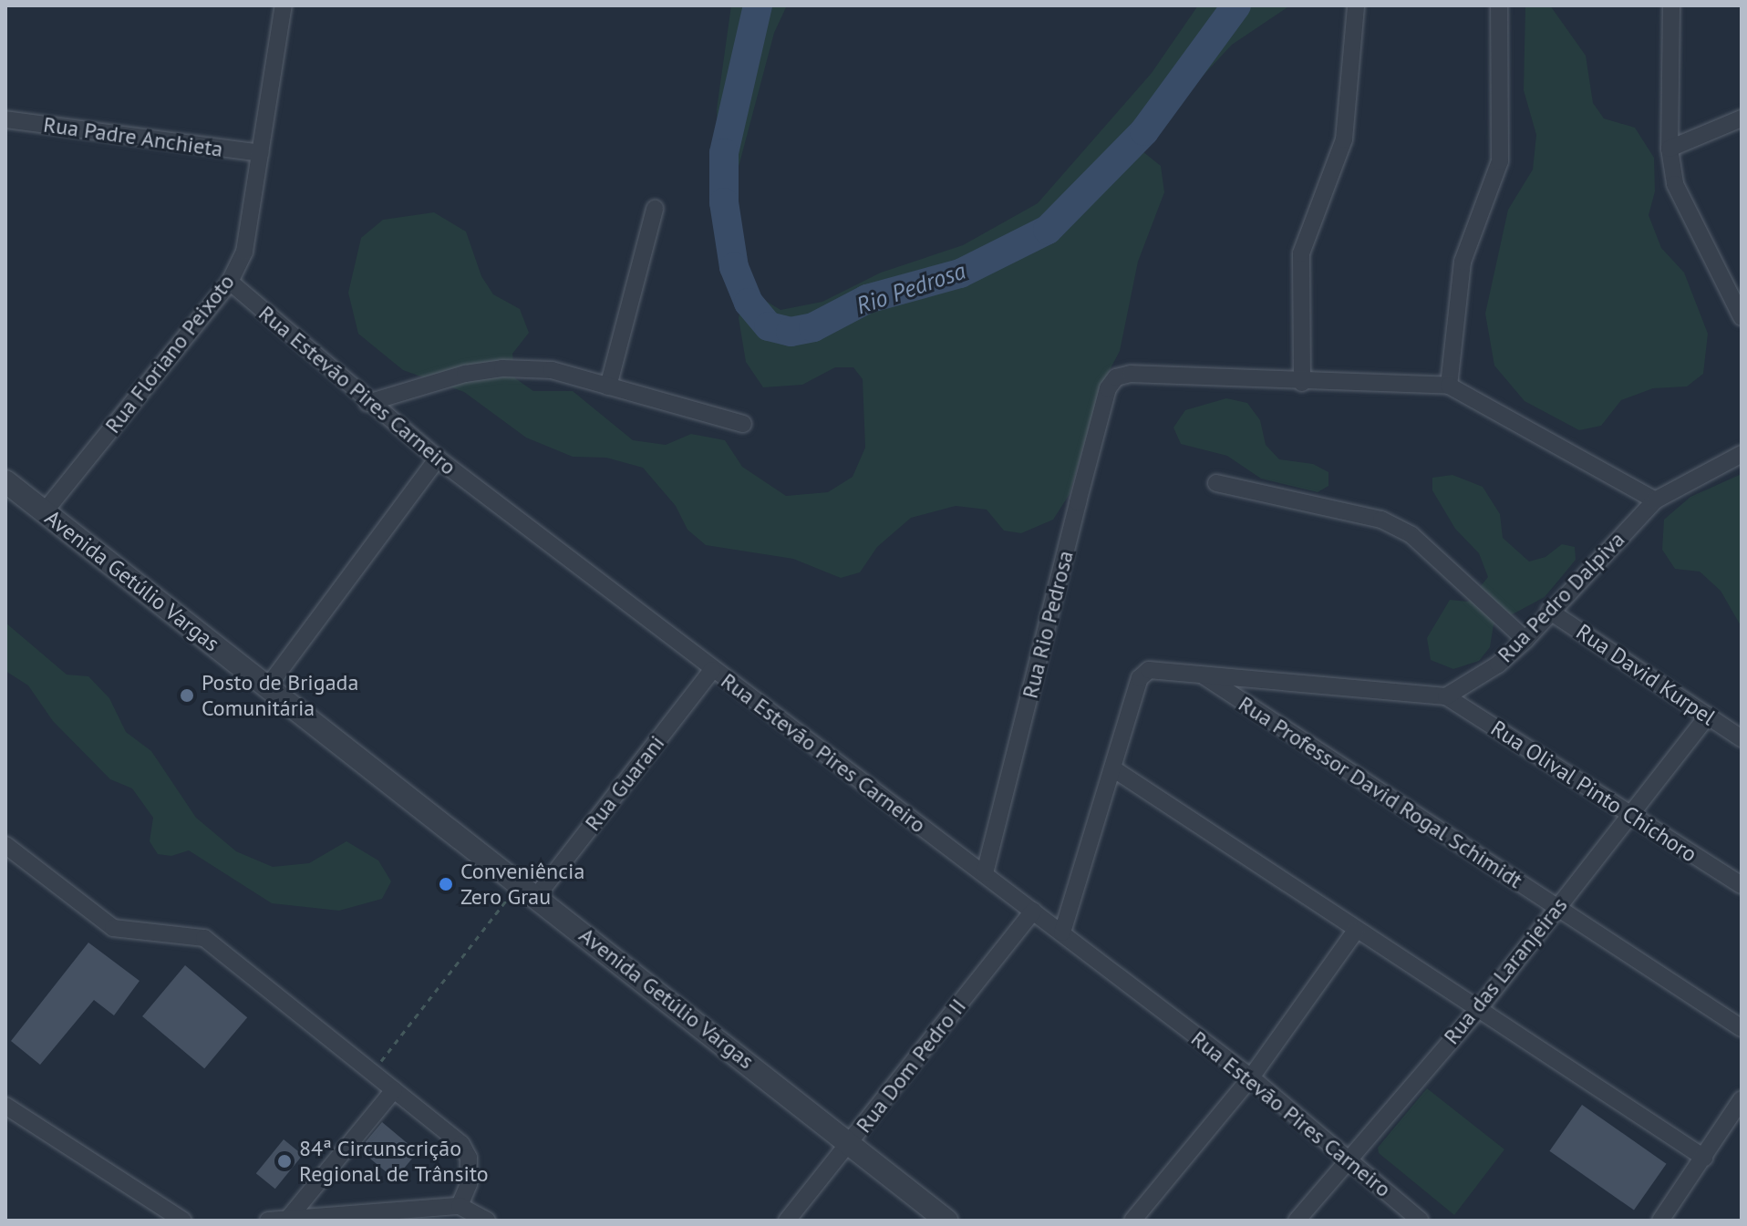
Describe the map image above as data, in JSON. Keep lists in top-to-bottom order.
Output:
{
  "streets": {
    "street": [
      "Rua Padre Anchieta",
      "Rua Floriano Peixoto",
      "Rua Estevão Pires Carneiro",
      "Avenida Getúlio Vargas",
      "Rua Pedro Dalpiva",
      "Rua Rio Pedrosa",
      "Rua David Kurpel",
      "Rua Guarani",
      "Rua Olival Pinto Chichoro",
      "Rua Professor David Rogal Schimidt",
      "Rua das Laranjeiras",
      "Rua Dom Pedro II"
    ]
  },
  "crossings": [
    ["Rua Padre Anchieta", "Rua Floriano Peixoto"],
    ["Rua Floriano Peixoto", "Rua Estevão Pires Carneiro"],
    ["Rua Floriano Peixoto", "Avenida Getúlio Vargas"],
    ["Rua Estevão Pires Carneiro", "Rua Rio Pedrosa"],
    ["Rua Estevão Pires Carneiro", "Rua Guarani"],
    ["Rua Estevão Pires Carneiro", "Rua das Laranjeiras"],
    ["Rua Estevão Pires Carneiro", "Rua Dom Pedro II"],
    ["Avenida Getúlio Vargas", "Rua Guarani"],
    ["Avenida Getúlio Vargas", "Rua Dom Pedro II"],
    ["Rua Pedro Dalpiva", "Rua David Kurpel"],
    ["Rua Pedro Dalpiva", "Rua Olival Pinto Chichoro"],
    ["Rua David Kurpel", "Rua das Laranjeiras"],
    ["Rua Olival Pinto Chichoro", "Rua das Laranjeiras"],
    ["Rua Professor David Rogal Schimidt", "Rua das Laranjeiras"]
  ],
  "water": ["Rio Pedrosa"],
  "places": ["Posto de Brigada Comunitária", "Conveniência Zero Grau", "84ª Circunscrição Regional de Trânsito"]
}
